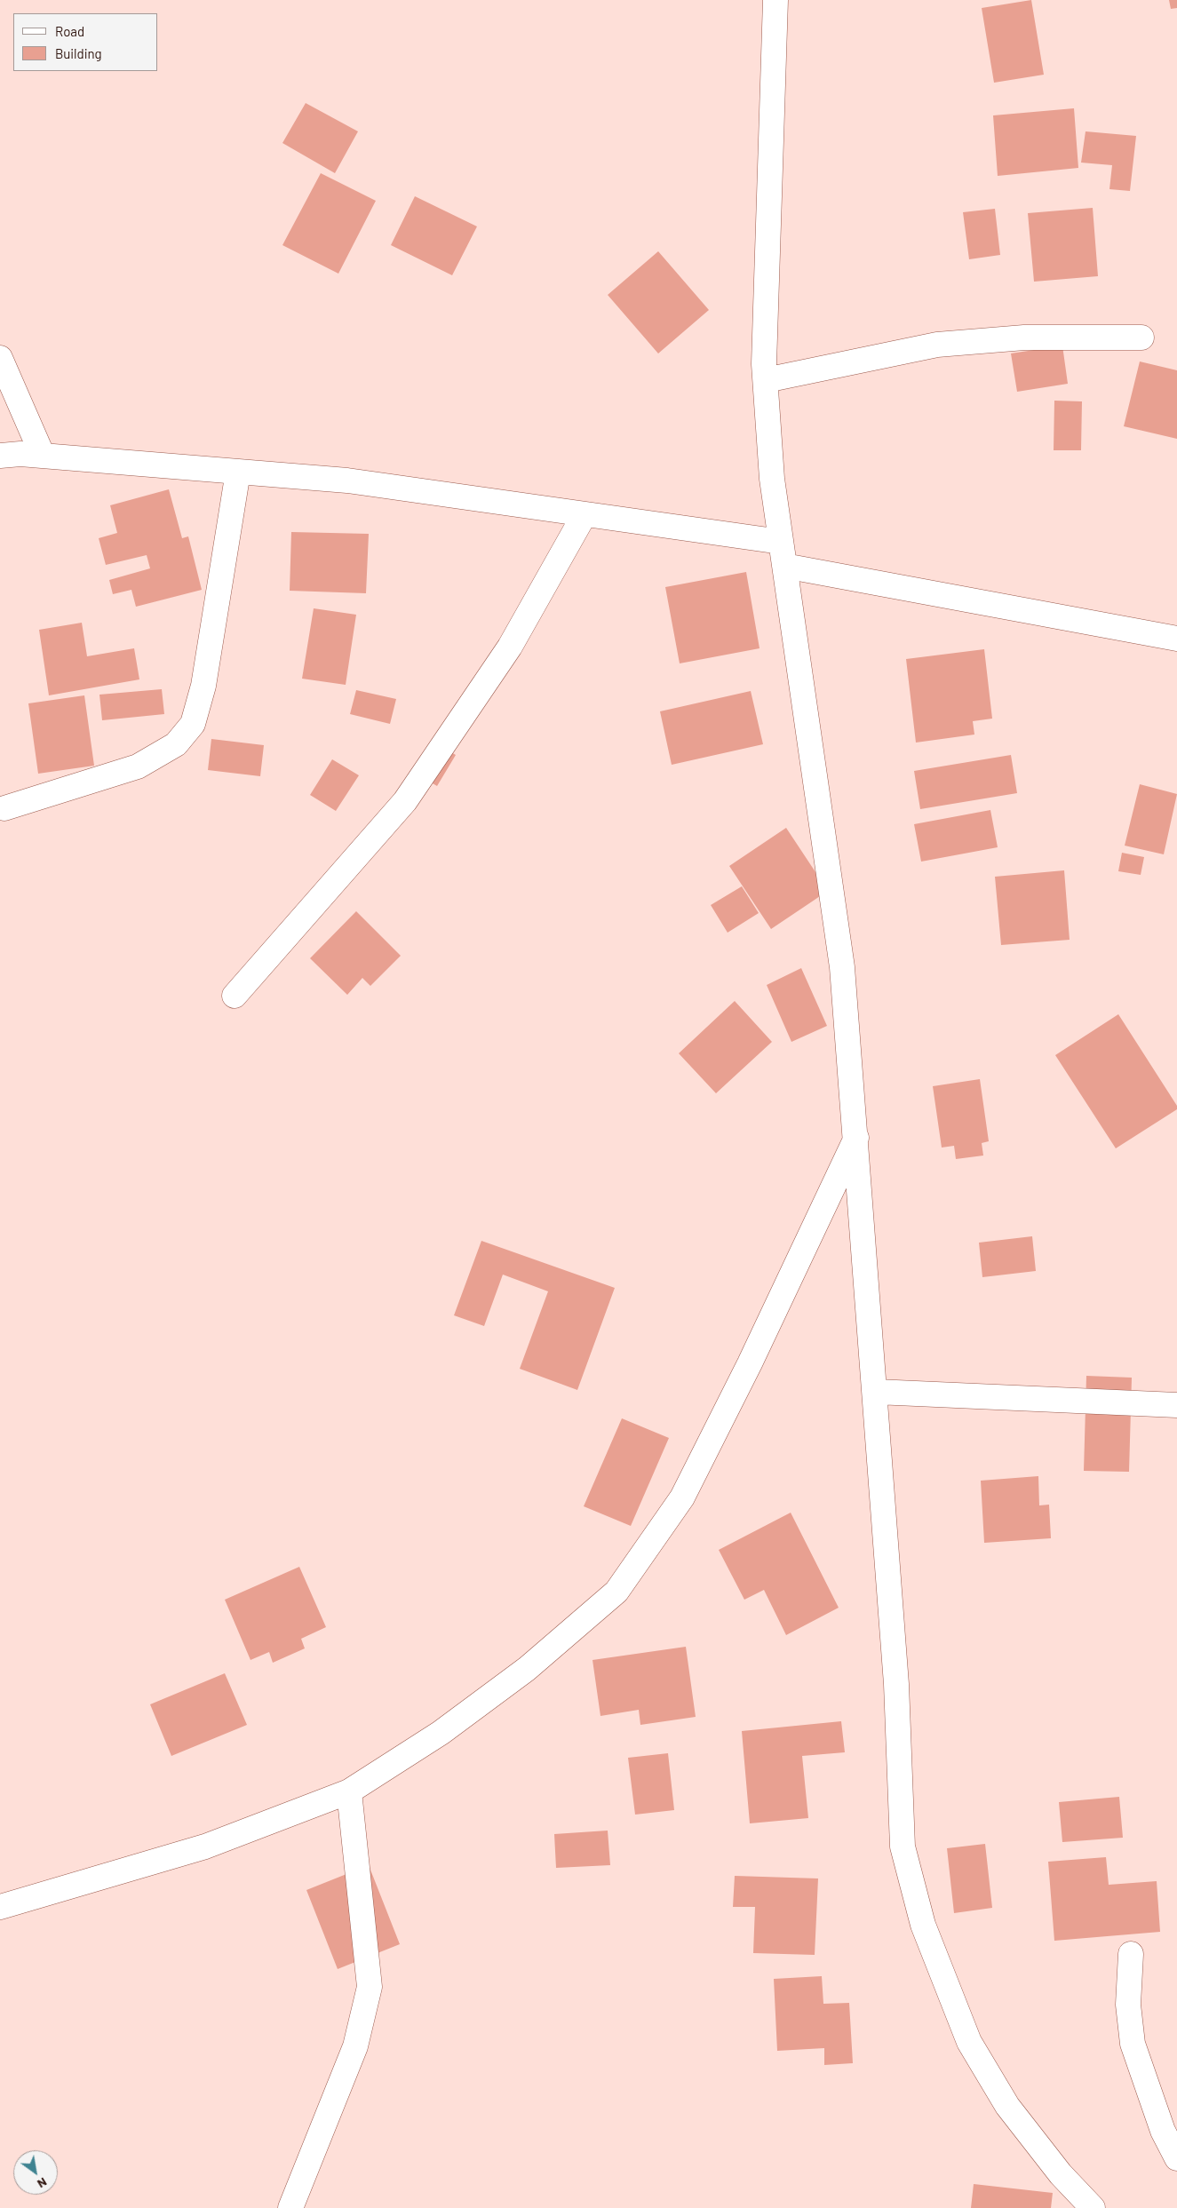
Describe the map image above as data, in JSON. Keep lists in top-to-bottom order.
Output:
{
  "legend": ["Road", "Building"],
  "north": "bottom right"
}
